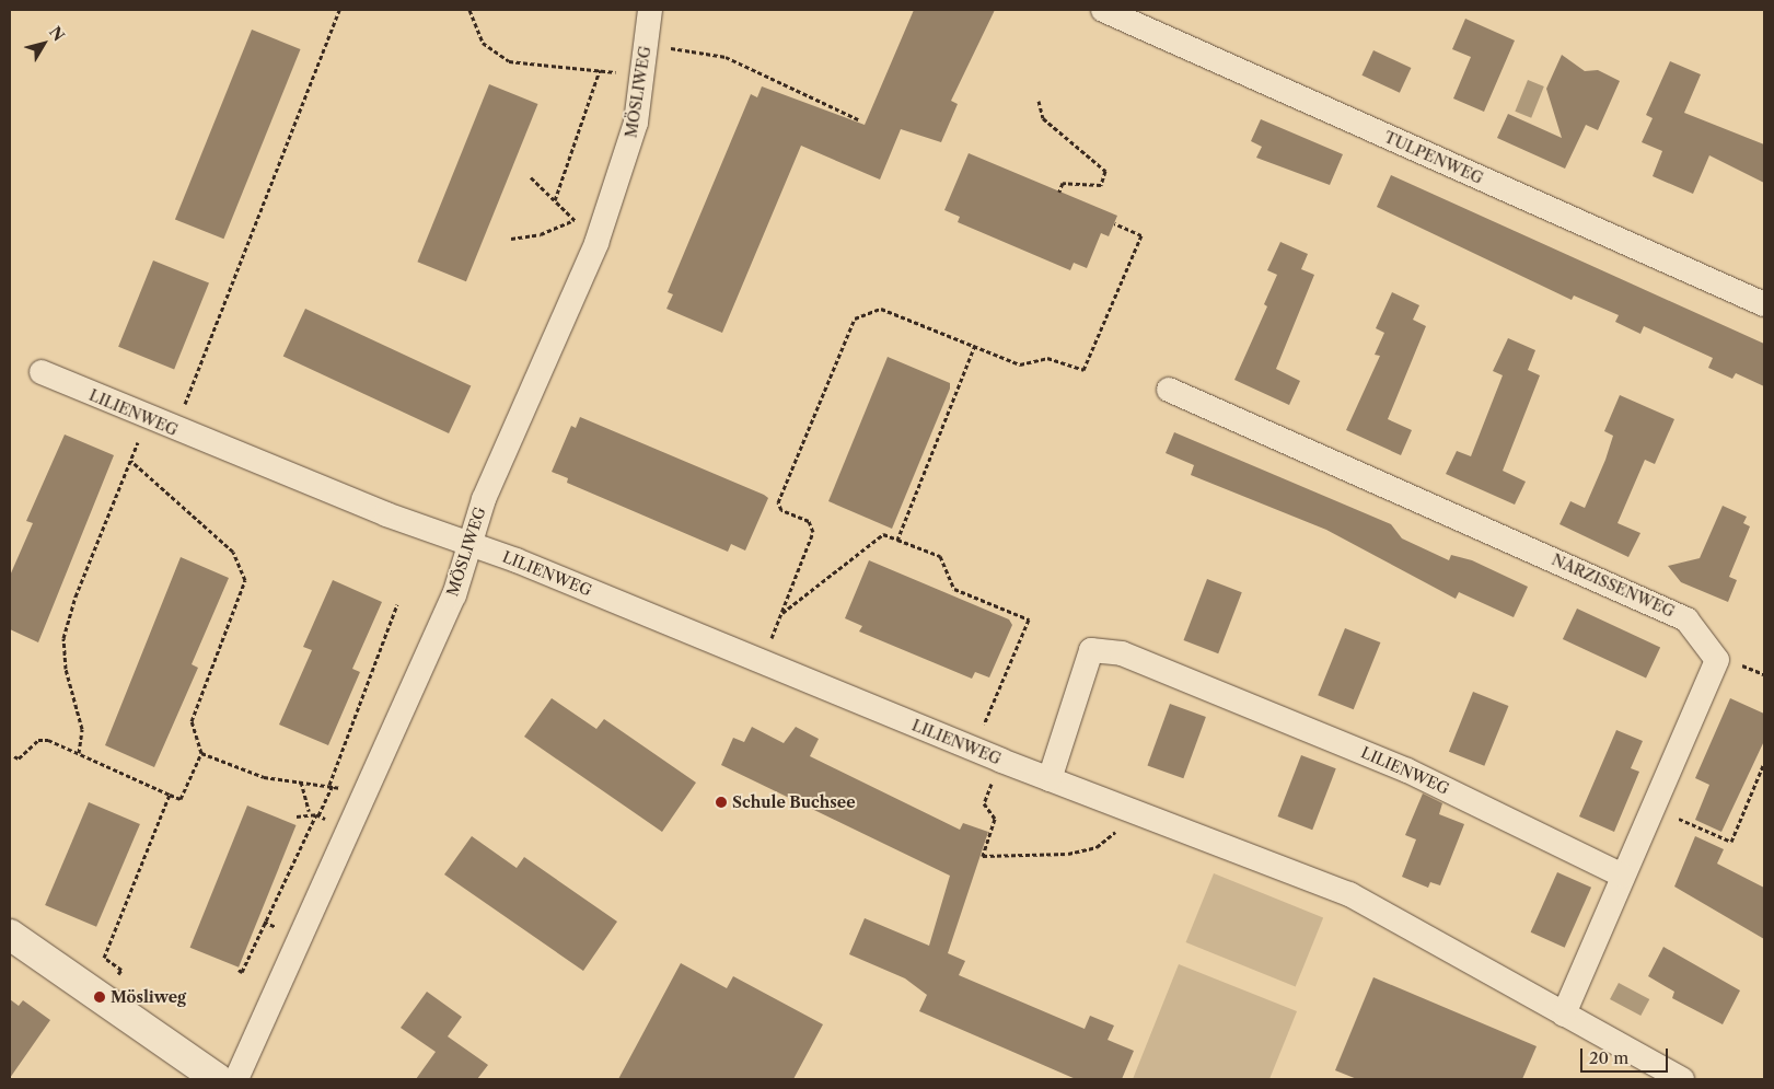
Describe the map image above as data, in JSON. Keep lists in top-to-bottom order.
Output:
{
  "streets": {
    "street": [
      "MÖSLIWEG",
      "TULPENWEG",
      "LILIENWEG",
      "NARZISSENWEG"
    ]
  },
  "crossings": [
    ["MÖSLIWEG", "LILIENWEG"],
    ["LILIENWEG", "NARZISSENWEG"]
  ],
  "places": ["Schule Buchsee", "Mösliweg"],
  "scale_bar": "20 m",
  "north": "top right"
}
